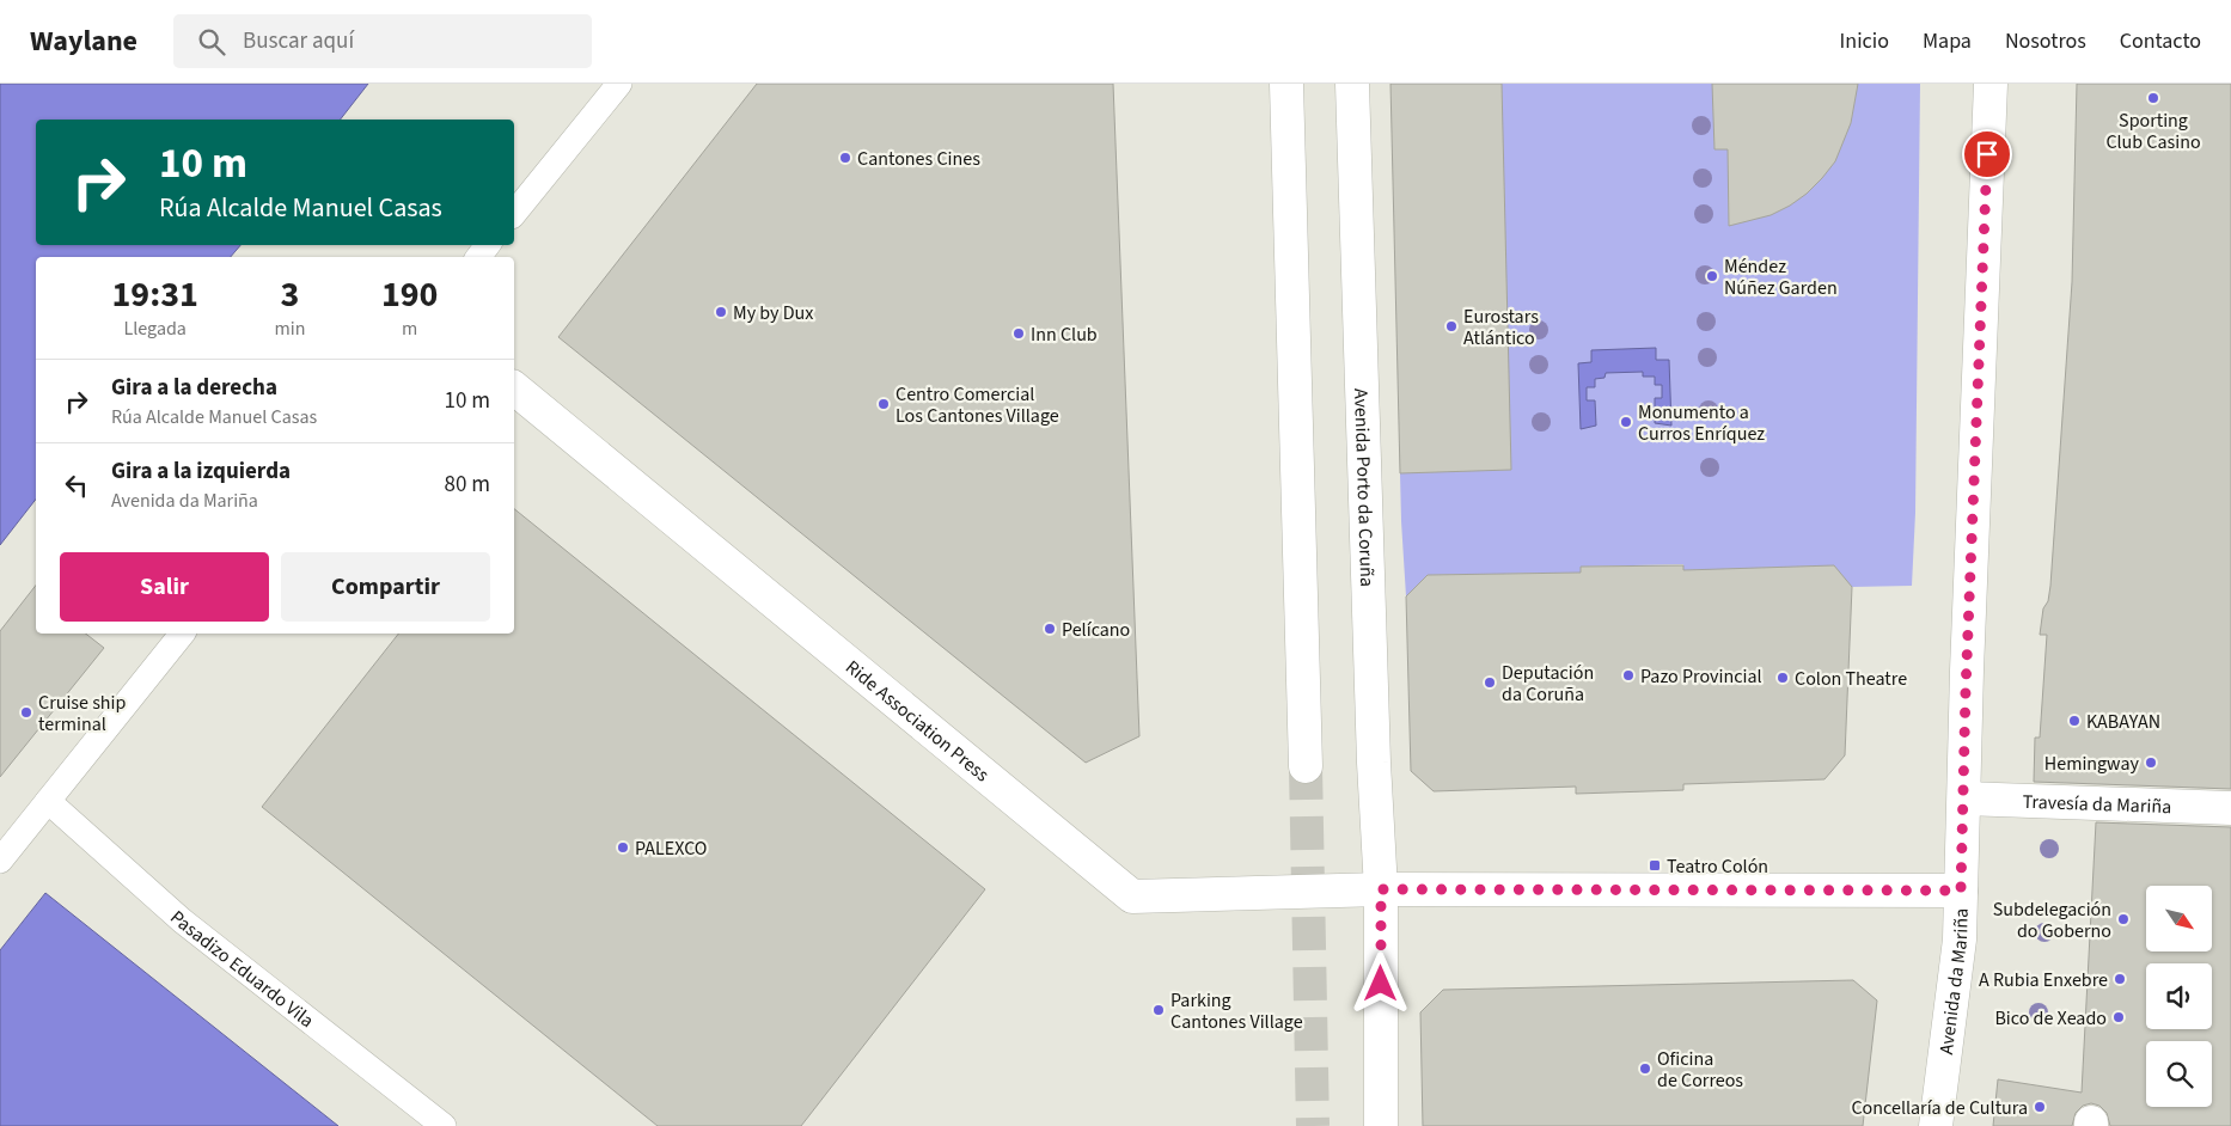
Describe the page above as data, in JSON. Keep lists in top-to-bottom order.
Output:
{
  "streets": {
    "street": [
      "Avenida Porto da Coruña",
      "Ride Association Press",
      "Travesía da Mariña",
      "Avenida da Mariña"
    ],
    "lane": ["Pasadizo Eduardo Vila"]
  },
  "crossings": [
    ["Avenida Porto da Coruña", "Ride Association Press"],
    ["Ride Association Press", "Avenida da Mariña"],
    ["Travesía da Mariña", "Avenida da Mariña"]
  ],
  "places": {
    "other": [
      "Sporting Club Casino",
      "Cantones Cines",
      "Méndez Núñez Garden",
      "My by Dux",
      "Eurostars Atlántico",
      "Inn Club",
      "Centro Comercial Los Cantones Village",
      "Monumento a Curros Enríquez",
      "Pelícano",
      "Pazo Provincial",
      "Colon Theatre",
      "Deputación da Coruña",
      "Cruise ship terminal",
      "KABAYAN",
      "Hemingway",
      "PALEXCO",
      "Subdelegación do Goberno",
      "A Rubia Enxebre",
      "Parking Cantones Village",
      "Bico de Xeado",
      "Oficina de Correos",
      "Concellaría de Cultura"
    ],
    "transit": ["Teatro Colón"]
  },
  "north": "bottom right",
  "page": {
    "header": "Waylane",
    "search": "Buscar aquí",
    "nav": [
      "Inicio",
      "Mapa",
      "Nosotros",
      "Contacto"
    ],
    "turn": ["10 m", "Rúa Alcalde Manuel Casas"],
    "eta": [
      "19:31",
      "Llegada",
      "3",
      "min",
      "190",
      "m"
    ],
    "list": [
      {
        "name": "Gira a la derecha",
        "note": "Rúa Alcalde Manuel Casas",
        "value": "10 m"
      },
      {
        "name": "Gira a la izquierda",
        "note": "Avenida da Mariña",
        "value": "80 m"
      }
    ],
    "buttons": ["Salir", "Compartir"]
  }
}
